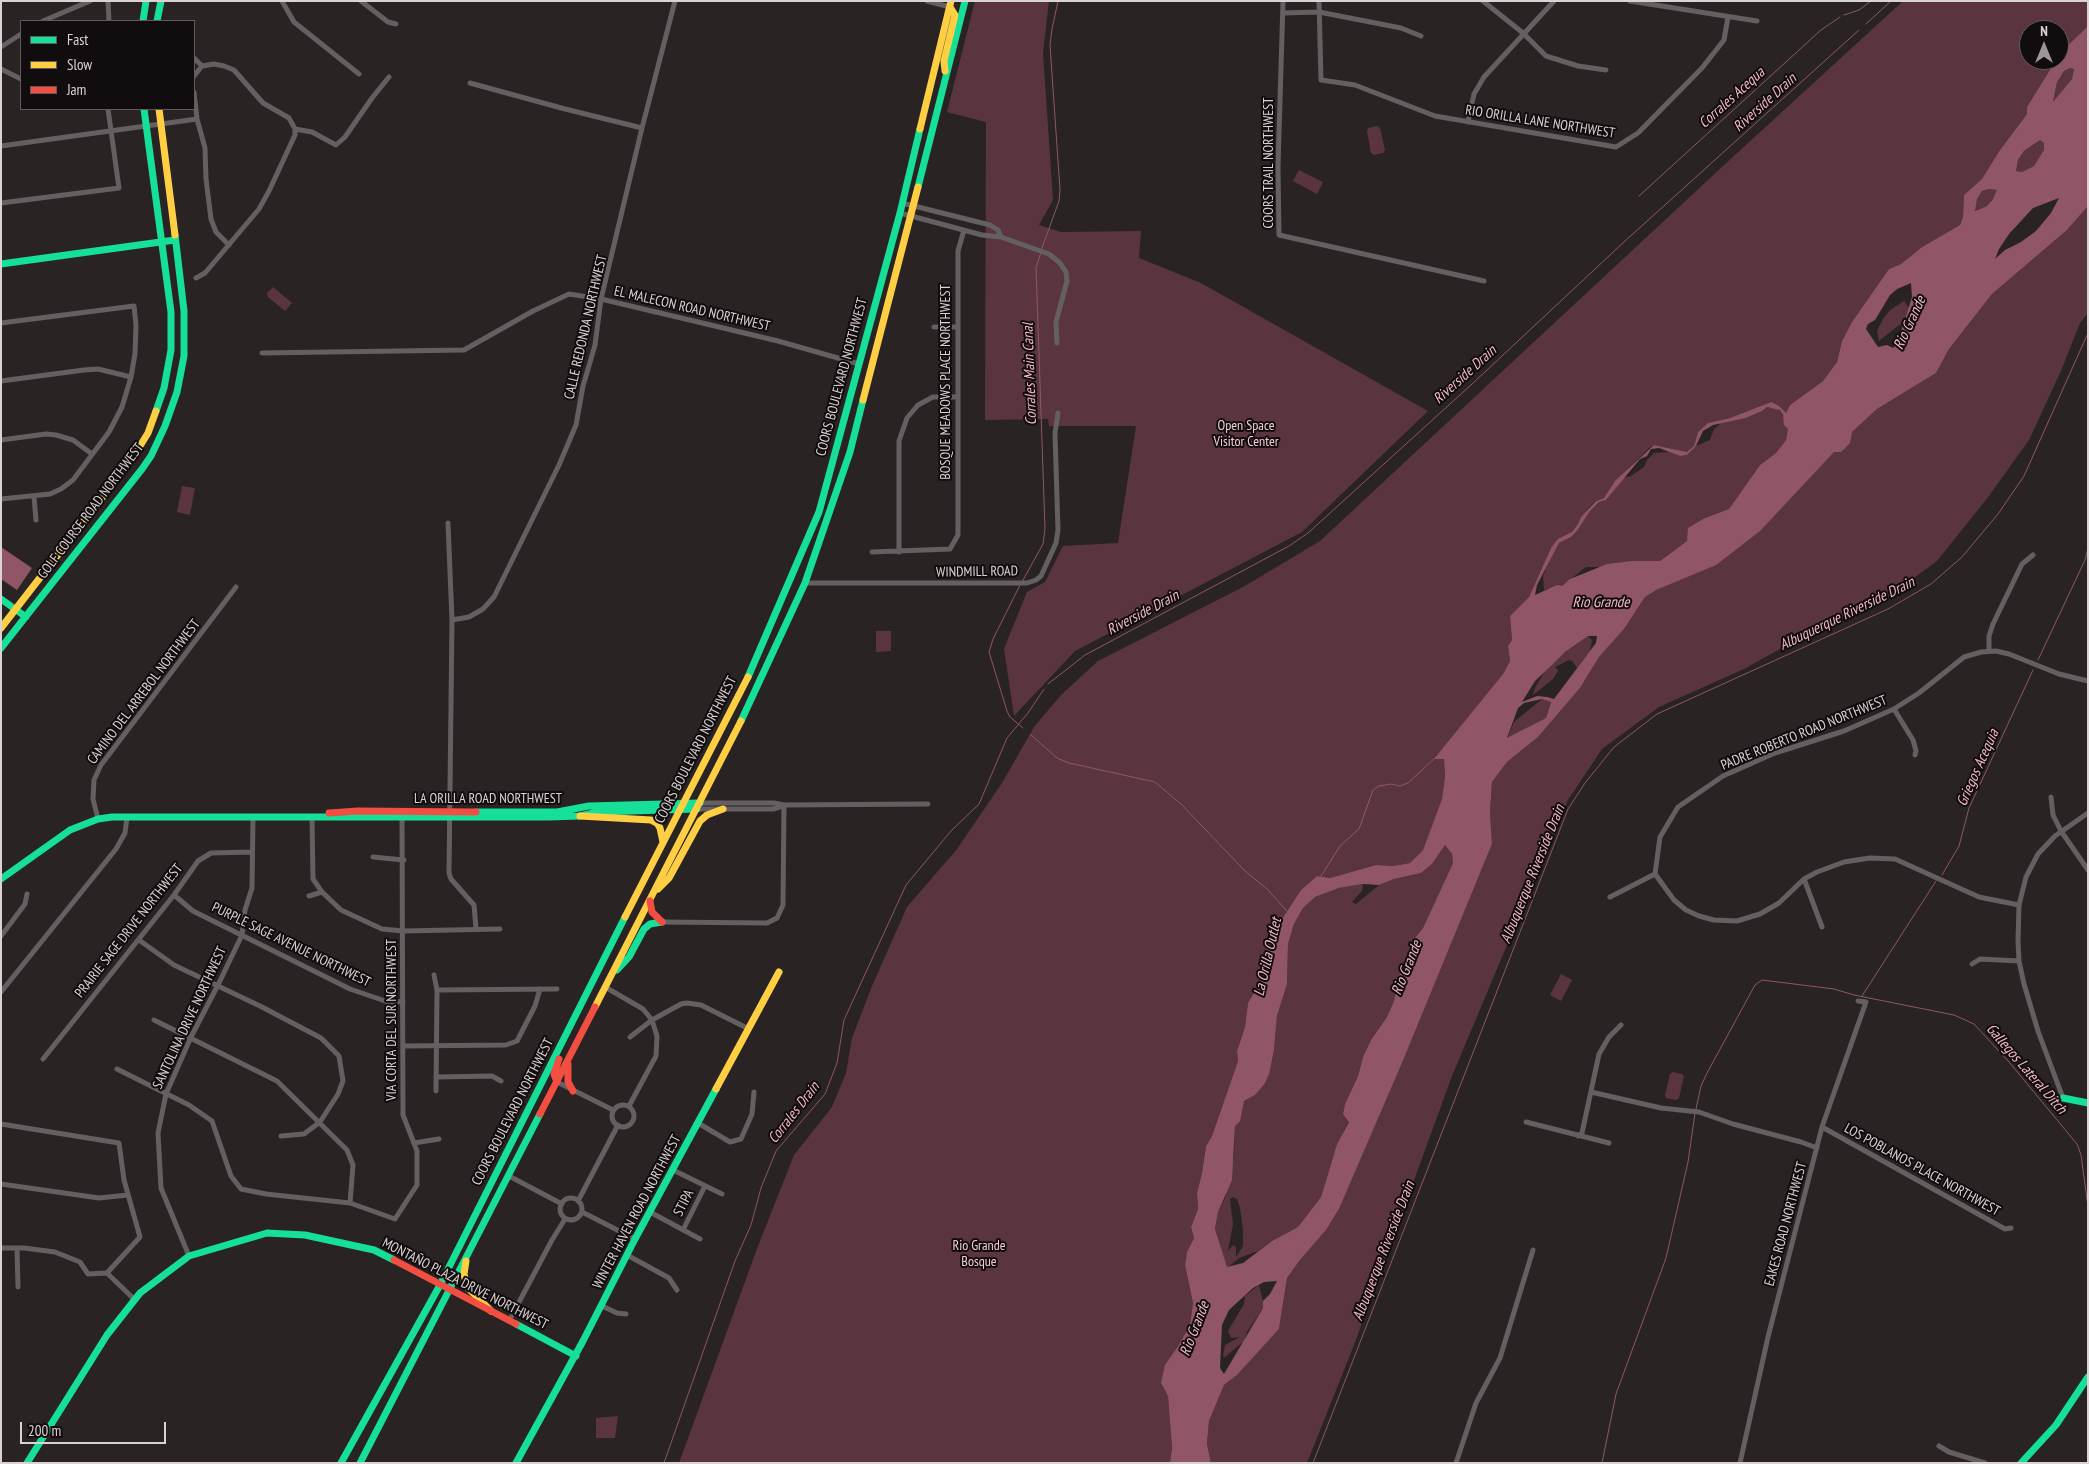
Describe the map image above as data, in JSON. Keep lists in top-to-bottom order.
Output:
{
  "streets": {
    "main road": [
      "COORS BOULEVARD NORTHWEST",
      "GOLF COURSE ROAD NORTHWEST",
      "LA ORILLA ROAD NORTHWEST",
      "WINTER HAVEN ROAD NORTHWEST",
      "MONTAÑO PLAZA DRIVE NORTHWEST"
    ],
    "street": [
      "RIO ORILLA LANE NORTHWEST",
      "COORS TRAIL NORTHWEST",
      "EL MALECON ROAD NORTHWEST",
      "CALLE REDONDA NORTHWEST",
      "BOSQUE MEADOWS PLACE NORTHWEST",
      "WINDMILL ROAD",
      "CAMINO DEL ARREBOL NORTHWEST",
      "PADRE ROBERTO ROAD NORTHWEST",
      "PRAIRIE SAGE DRIVE NORTHWEST",
      "PURPLE SAGE AVENUE NORTHWEST",
      "SANTOLINA DRIVE NORTHWEST",
      "VIA CORTA DEL SUR NORTHWEST",
      "LOS POBLANOS PLACE NORTHWEST",
      "STIPA",
      "EAKES ROAD NORTHWEST"
    ]
  },
  "crossings": [
    ["EL MALECON ROAD NORTHWEST", "CALLE REDONDA NORTHWEST"],
    ["EL MALECON ROAD NORTHWEST", "COORS BOULEVARD NORTHWEST"],
    ["COORS BOULEVARD NORTHWEST", "WINDMILL ROAD"],
    ["COORS BOULEVARD NORTHWEST", "LA ORILLA ROAD NORTHWEST"],
    ["COORS BOULEVARD NORTHWEST", "MONTAÑO PLAZA DRIVE NORTHWEST"],
    ["CAMINO DEL ARREBOL NORTHWEST", "LA ORILLA ROAD NORTHWEST"],
    ["LA ORILLA ROAD NORTHWEST", "SANTOLINA DRIVE NORTHWEST"],
    ["LA ORILLA ROAD NORTHWEST", "VIA CORTA DEL SUR NORTHWEST"],
    ["PRAIRIE SAGE DRIVE NORTHWEST", "PURPLE SAGE AVENUE NORTHWEST"],
    ["PRAIRIE SAGE DRIVE NORTHWEST", "SANTOLINA DRIVE NORTHWEST"],
    ["PURPLE SAGE AVENUE NORTHWEST", "SANTOLINA DRIVE NORTHWEST"],
    ["PURPLE SAGE AVENUE NORTHWEST", "VIA CORTA DEL SUR NORTHWEST"],
    ["SANTOLINA DRIVE NORTHWEST", "MONTAÑO PLAZA DRIVE NORTHWEST"],
    ["LOS POBLANOS PLACE NORTHWEST", "EAKES ROAD NORTHWEST"],
    ["WINTER HAVEN ROAD NORTHWEST", "MONTAÑO PLAZA DRIVE NORTHWEST"]
  ],
  "water": [
    "Corrales Acequa",
    "Riverside Drain",
    "Rio Grande",
    "Corrales Main Canal",
    "Albuquerque Riverside Drain",
    "Griegos Acequia",
    "La Orilla Outlet",
    "Gallegos Lateral Ditch",
    "Corrales Drain"
  ],
  "parks": ["Open Space Visitor Center", "Rio Grande Bosque"],
  "legend": ["Fast", "Slow", "Jam"],
  "scale_bar": "200 m",
  "north": "top"
}
